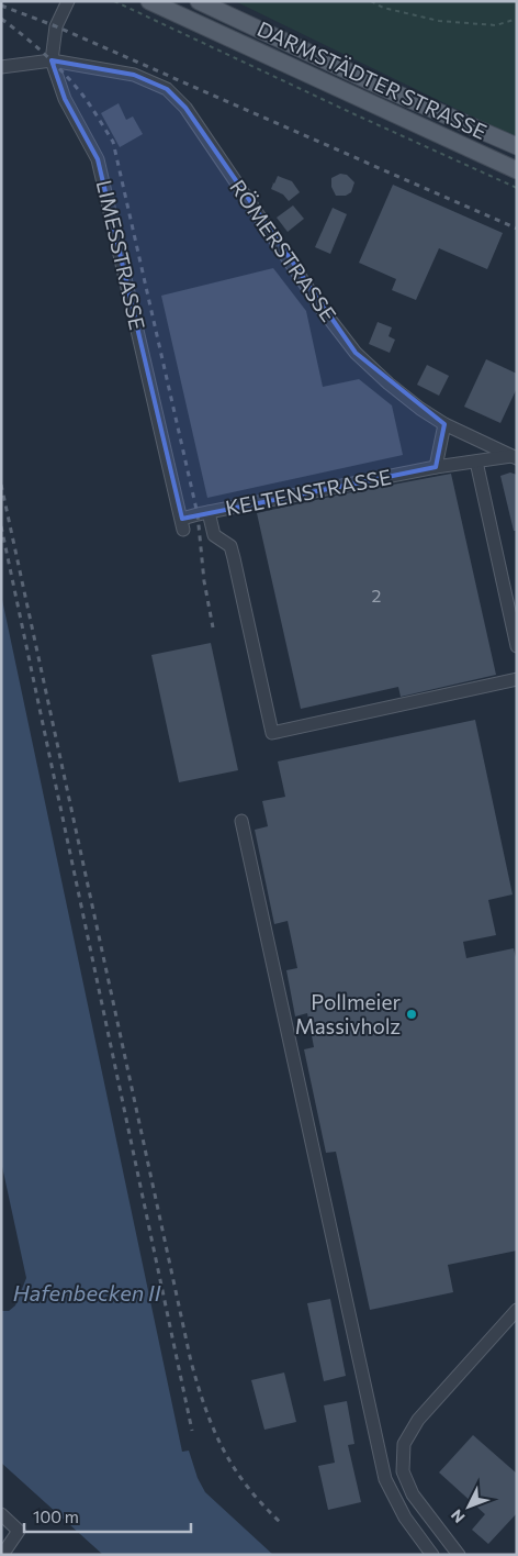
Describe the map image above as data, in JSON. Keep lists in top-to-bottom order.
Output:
{
  "streets": {
    "main road": ["DARMSTÄDTER STRASSE"],
    "street": ["RÖMERSTRASSE", "LIMESSTRASSE", "KELTENSTRASSE"]
  },
  "crossings": [
    ["RÖMERSTRASSE", "LIMESSTRASSE"],
    ["RÖMERSTRASSE", "KELTENSTRASSE"],
    ["LIMESSTRASSE", "KELTENSTRASSE"]
  ],
  "water": ["Hafenbecken II"],
  "places": ["Pollmeier Massivholz"],
  "house_numbers": ["2"],
  "scale_bar": "100 m",
  "north": "bottom left"
}
